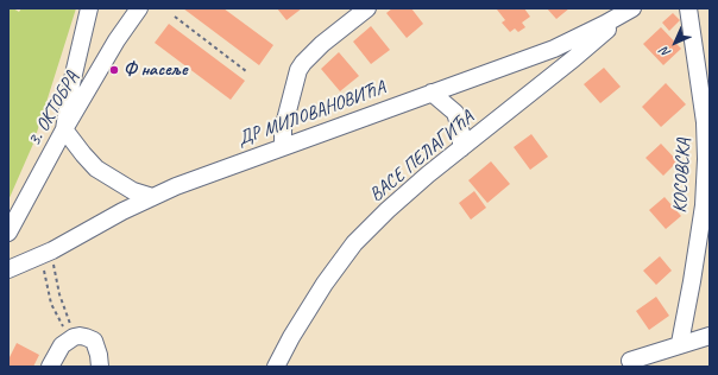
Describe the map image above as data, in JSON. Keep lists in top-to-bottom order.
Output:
{
  "streets": {
    "street": [
      "3. ОКТОБРА",
      "ДР МИЛОВАНОВИЋА",
      "ВАСЕ ПЕЛАГИЋА",
      "КОСОВСКА"
    ]
  },
  "crossings": [
    ["ДР МИЛОВАНОВИЋА", "ВАСЕ ПЕЛАГИЋА"]
  ],
  "places": ["Ф насеље"],
  "north": "bottom left"
}
